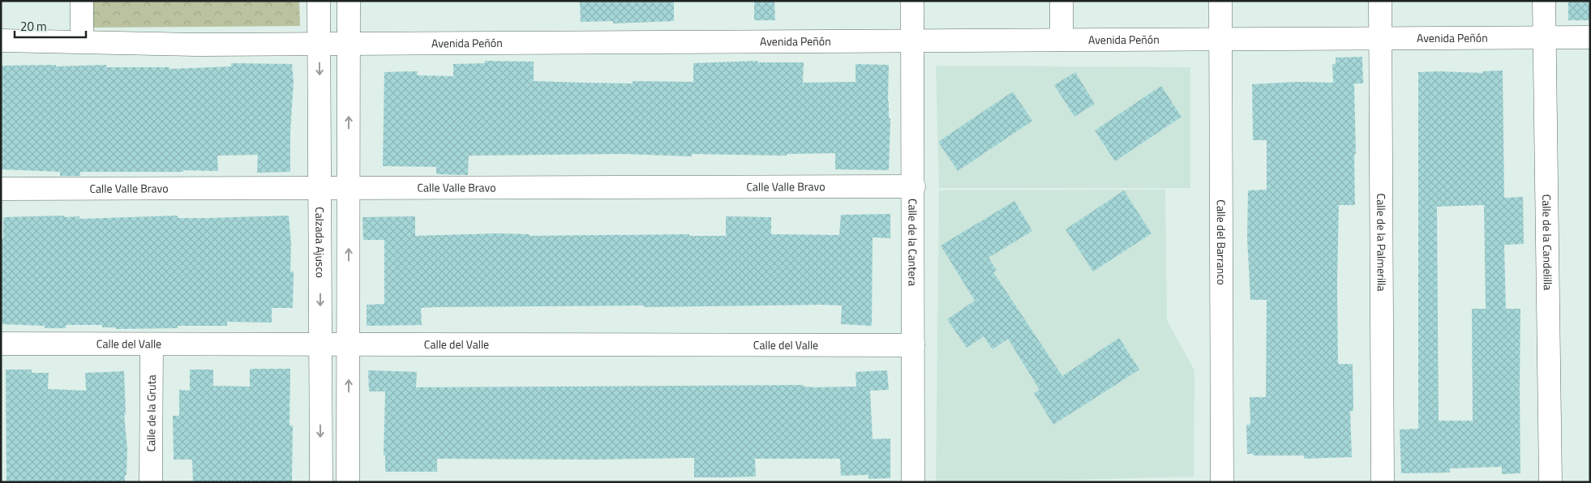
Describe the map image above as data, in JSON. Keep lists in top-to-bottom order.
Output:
{
  "streets": {
    "street": [
      "Avenida Peñón",
      "Calle Valle Bravo",
      "Calzada Ajusco",
      "Calle de la Cantera",
      "Calle del Barranco",
      "Calle de la Palmerilla",
      "Calle de la Candelilla",
      "Calle del Valle",
      "Calle de la Gruta"
    ]
  },
  "crossings": [
    ["Avenida Peñón", "Calzada Ajusco"],
    ["Avenida Peñón", "Calle de la Cantera"],
    ["Avenida Peñón", "Calle del Barranco"],
    ["Avenida Peñón", "Calle de la Palmerilla"],
    ["Avenida Peñón", "Calle de la Candelilla"],
    ["Calle Valle Bravo", "Calzada Ajusco"],
    ["Calle Valle Bravo", "Calle de la Cantera"],
    ["Calzada Ajusco", "Calle del Valle"],
    ["Calle de la Cantera", "Calle del Valle"],
    ["Calle del Valle", "Calle de la Gruta"]
  ],
  "scale_bar": "20 m"
}
